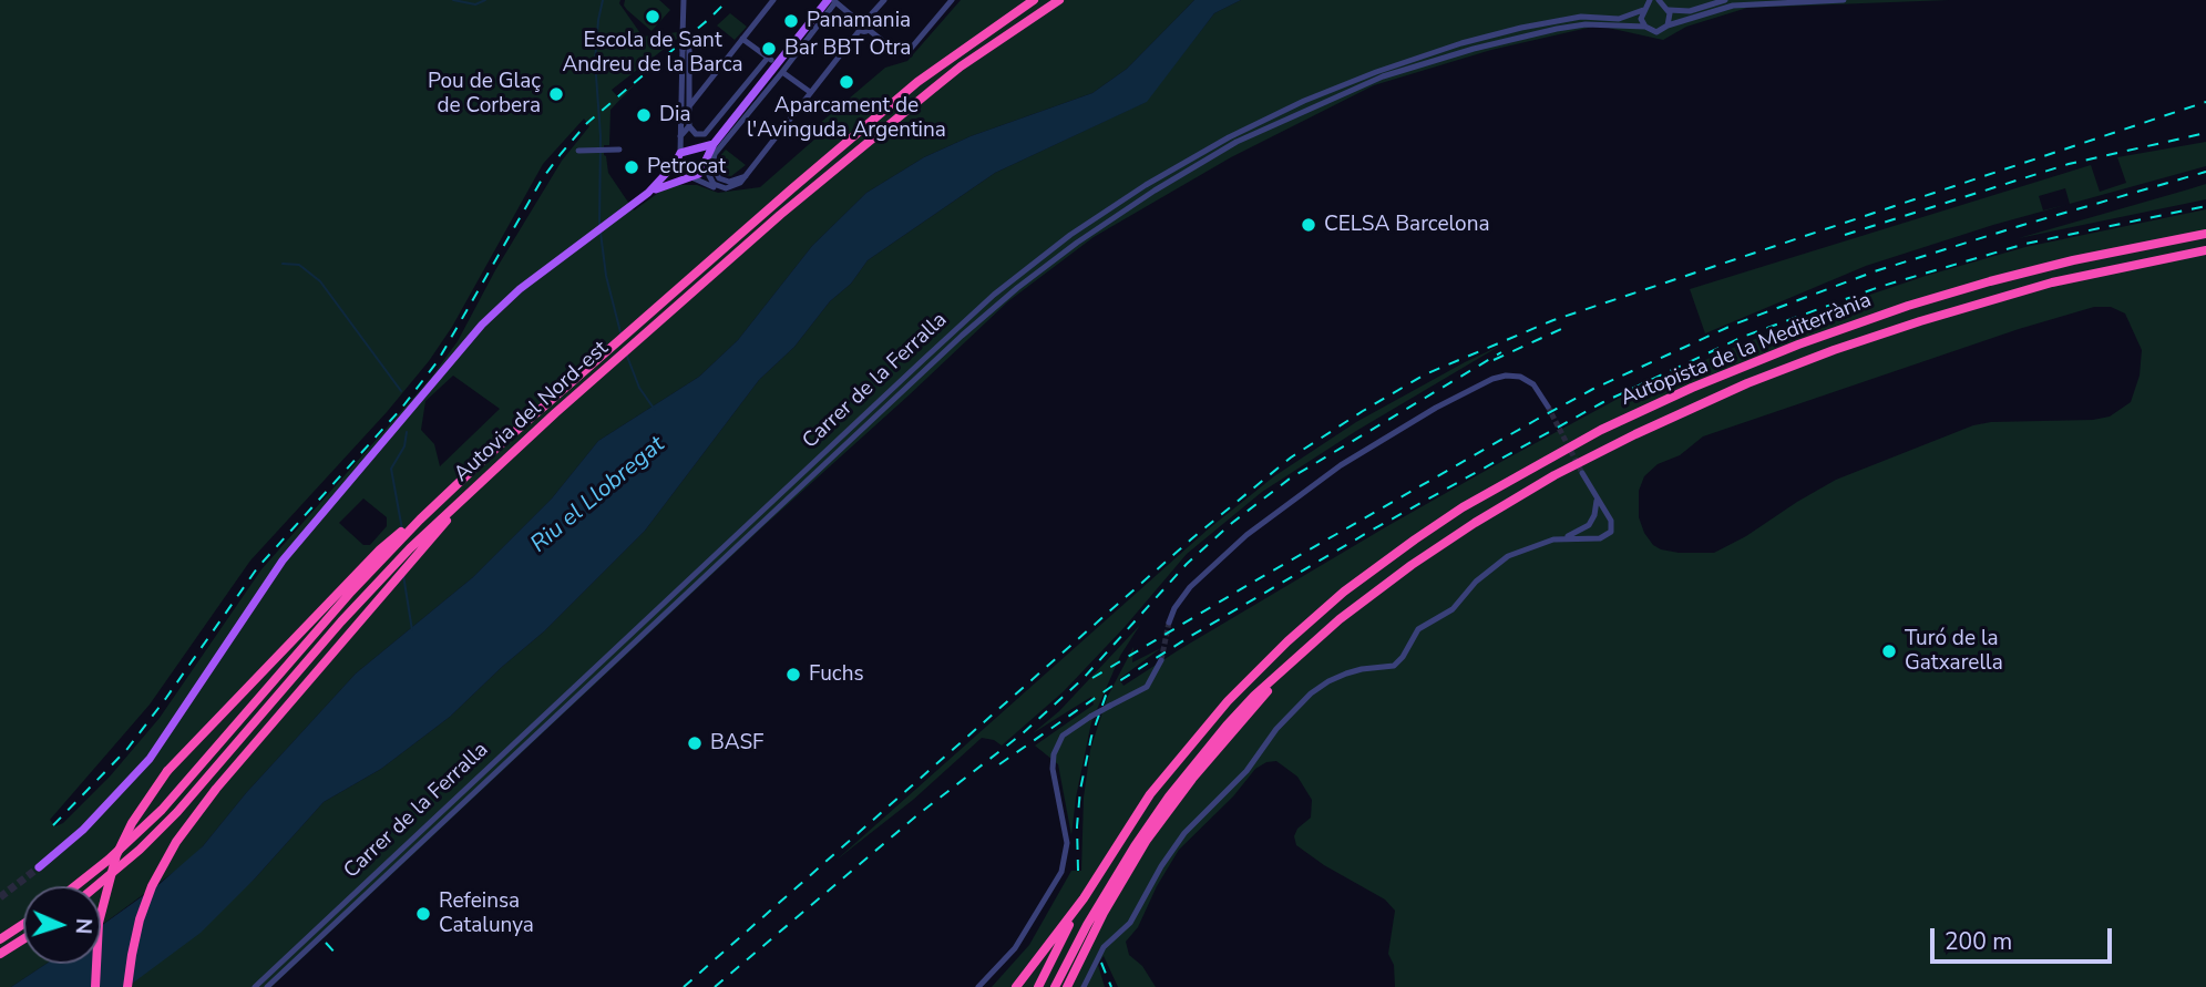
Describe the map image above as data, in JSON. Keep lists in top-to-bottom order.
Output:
{
  "streets": {
    "highway": ["Autopista de la Mediterrània", "Autovia del Nord-est"],
    "street": ["Carrer de la Ferralla"]
  },
  "water": ["Riu el Llobregat"],
  "places": [
    "Escola de Sant Andreu de la Barca",
    "Panamania",
    "Bar BBT Otra",
    "Aparcament de l'Avinguda Argentina",
    "Pou de Glaç de Corbera",
    "Dia",
    "Petrocat",
    "CELSA Barcelona",
    "Turó de la Gatxarella",
    "Fuchs",
    "BASF",
    "Refeinsa Catalunya"
  ],
  "scale_bar": "200 m",
  "north": "right"
}
